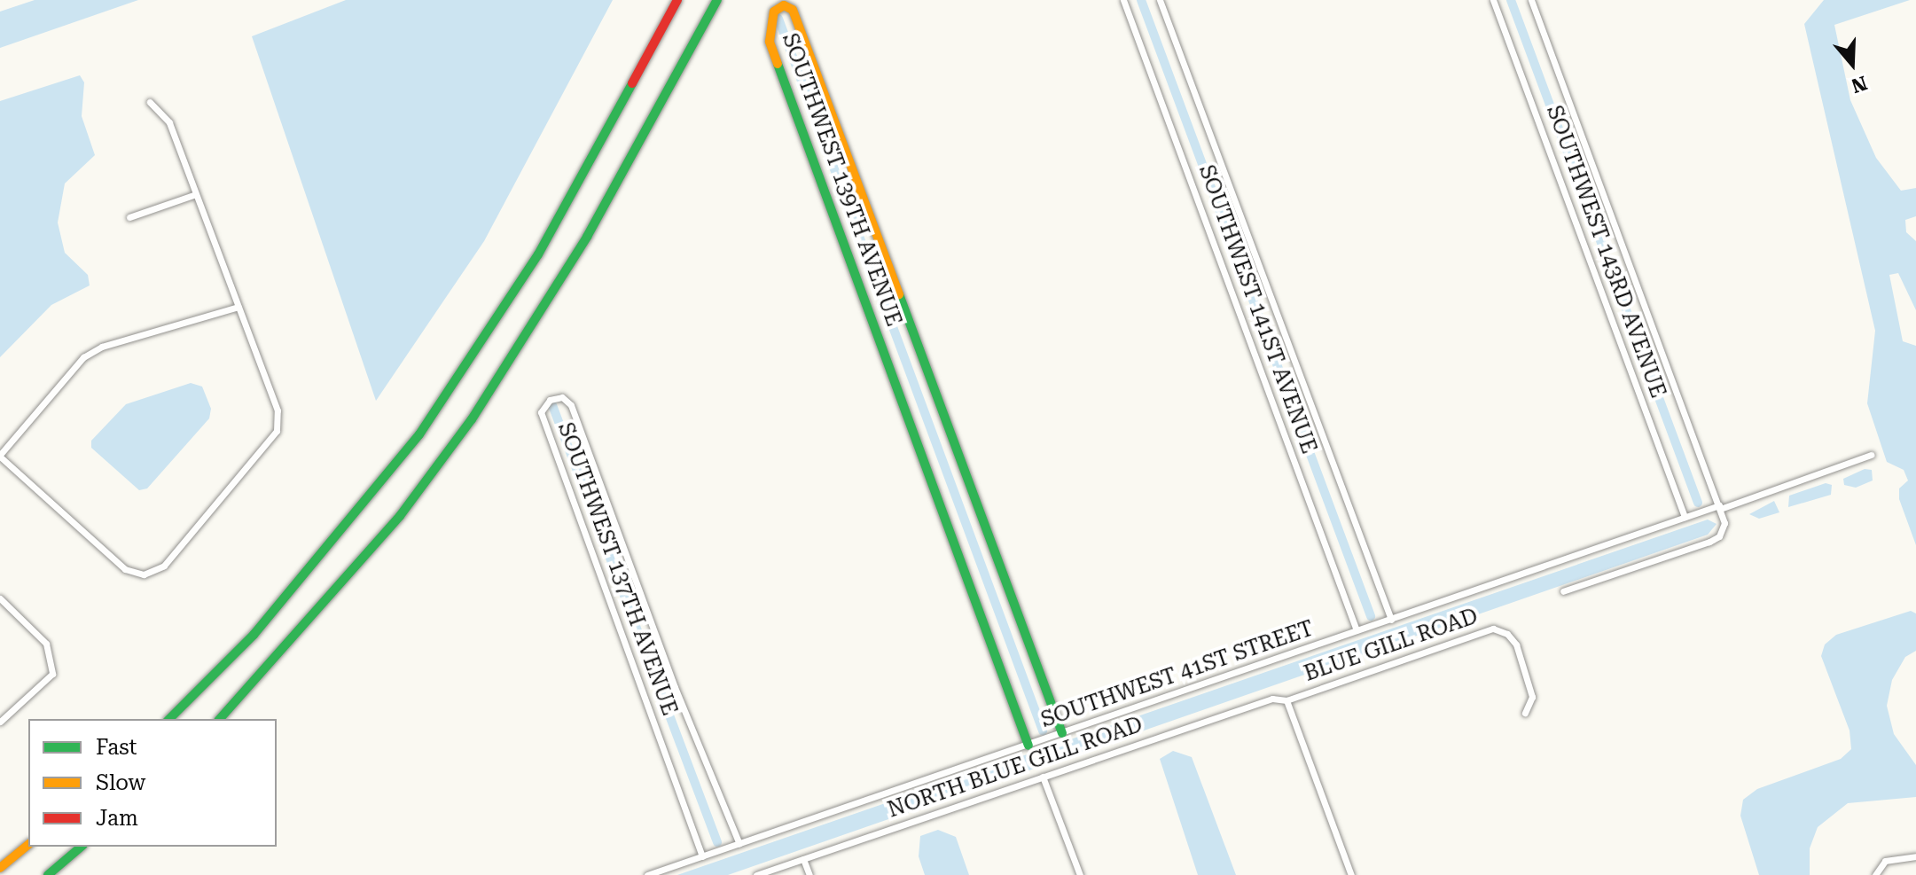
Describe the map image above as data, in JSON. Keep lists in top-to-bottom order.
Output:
{
  "streets": {
    "main road": ["SOUTHWEST 139TH AVENUE"],
    "street": [
      "SOUTHWEST 143RD AVENUE",
      "SOUTHWEST 141ST AVENUE",
      "SOUTHWEST 137TH AVENUE",
      "BLUE GILL ROAD",
      "SOUTHWEST 41ST STREET",
      "NORTH BLUE GILL ROAD"
    ]
  },
  "crossings": [
    ["SOUTHWEST 139TH AVENUE", "SOUTHWEST 41ST STREET"],
    ["SOUTHWEST 143RD AVENUE", "SOUTHWEST 41ST STREET"],
    ["SOUTHWEST 141ST AVENUE", "SOUTHWEST 41ST STREET"],
    ["SOUTHWEST 137TH AVENUE", "SOUTHWEST 41ST STREET"],
    ["BLUE GILL ROAD", "NORTH BLUE GILL ROAD"]
  ],
  "legend": ["Fast", "Slow", "Jam"],
  "north": "bottom"
}
